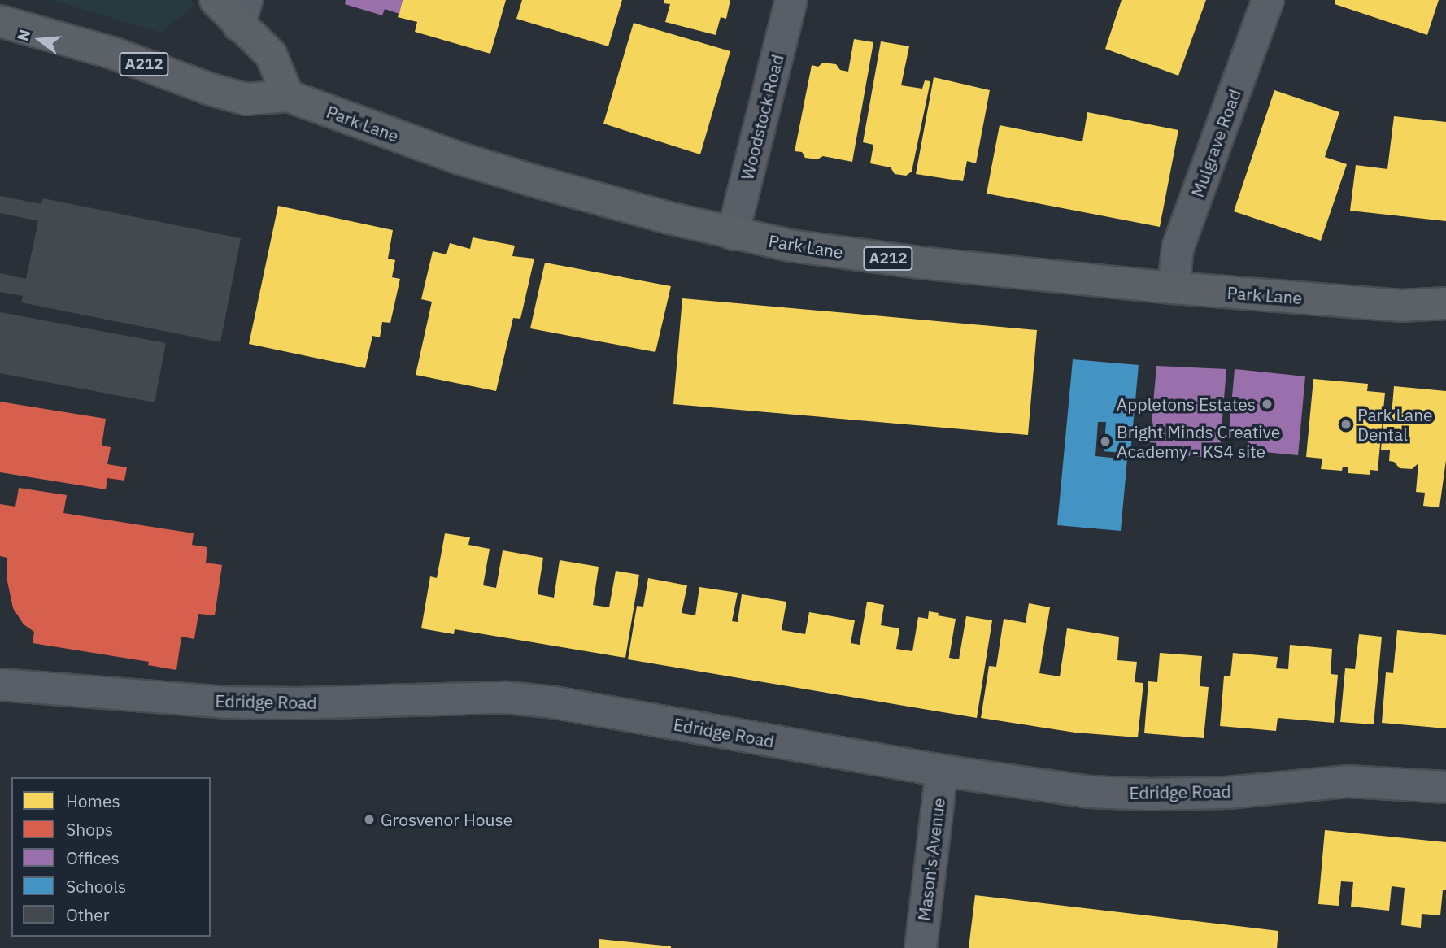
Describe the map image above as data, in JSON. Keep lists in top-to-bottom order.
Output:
{
  "streets": {
    "main road": ["A212", "Park Lane"],
    "street": [
      "Woodstock Road",
      "Mulgrave Road",
      "Edridge Road",
      "Mason's Avenue"
    ]
  },
  "crossings": [
    ["Woodstock Road", "Park Lane"],
    ["Park Lane", "Mulgrave Road"],
    ["Edridge Road", "Mason's Avenue"]
  ],
  "places": [
    "Appletons Estates",
    "Park Lane Dental",
    "Bright Minds Creative Academy - KS4 site",
    "Grosvenor House"
  ],
  "legend": [
    "Homes",
    "Shops",
    "Offices",
    "Schools",
    "Other"
  ],
  "north": "left"
}
